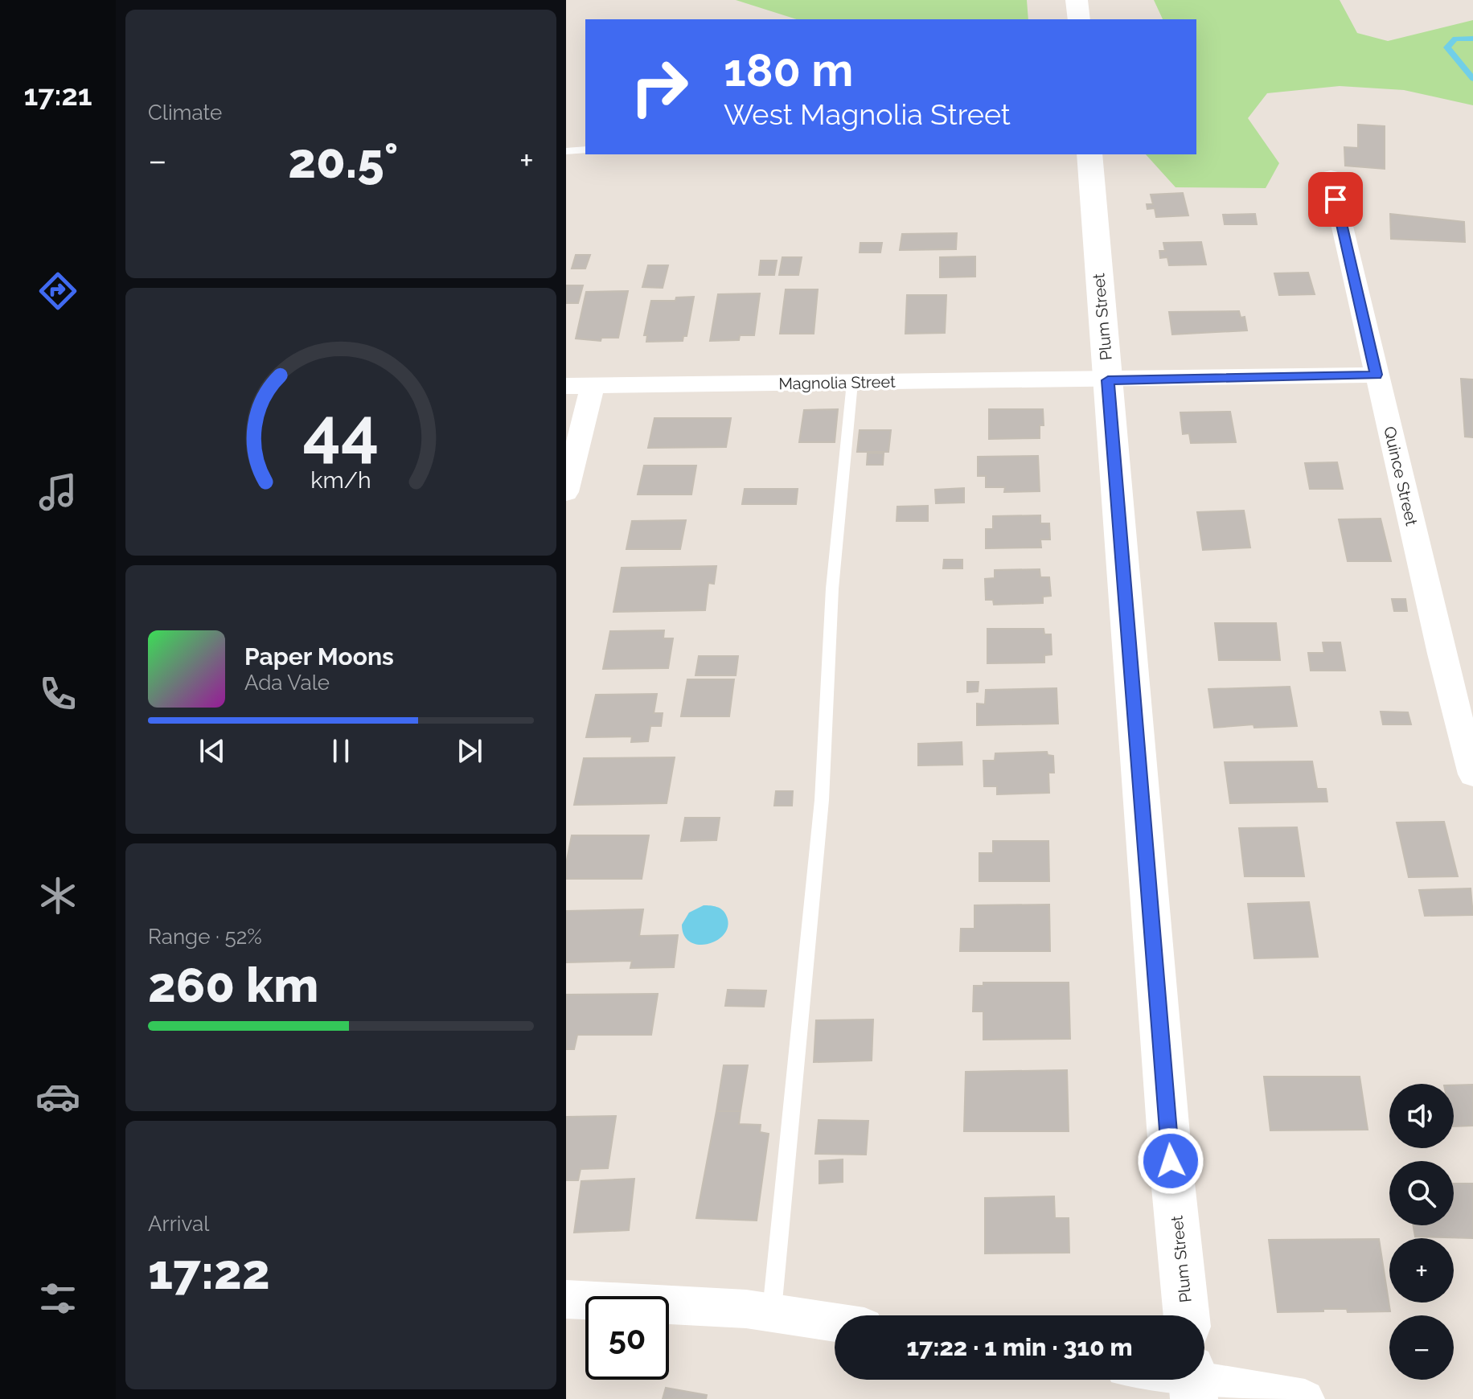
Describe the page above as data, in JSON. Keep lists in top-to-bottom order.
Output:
{
  "streets": {
    "main road": ["Plum Street"],
    "street": ["Magnolia Street", "Quince Street"]
  },
  "crossings": [
    ["Plum Street", "Magnolia Street"],
    ["Magnolia Street", "Quince Street"]
  ],
  "page": {
    "tabs": "17:21",
    "tile": [
      "Climate",
      ["Range · 52%", "260 km"],
      ["Arrival", "17:22"]
    ],
    "turn": ["180 m", "West Magnolia Street"],
    "heat": ["−", "20.5°", "+"],
    "song": ["Paper Moons", "Ada Vale"],
    "map_buttons": ["+", "−"],
    "limit": "50",
    "trip": "17:22 · 1 min · 310 m",
    "gauge": ["44", "km/h"]
  }
}
